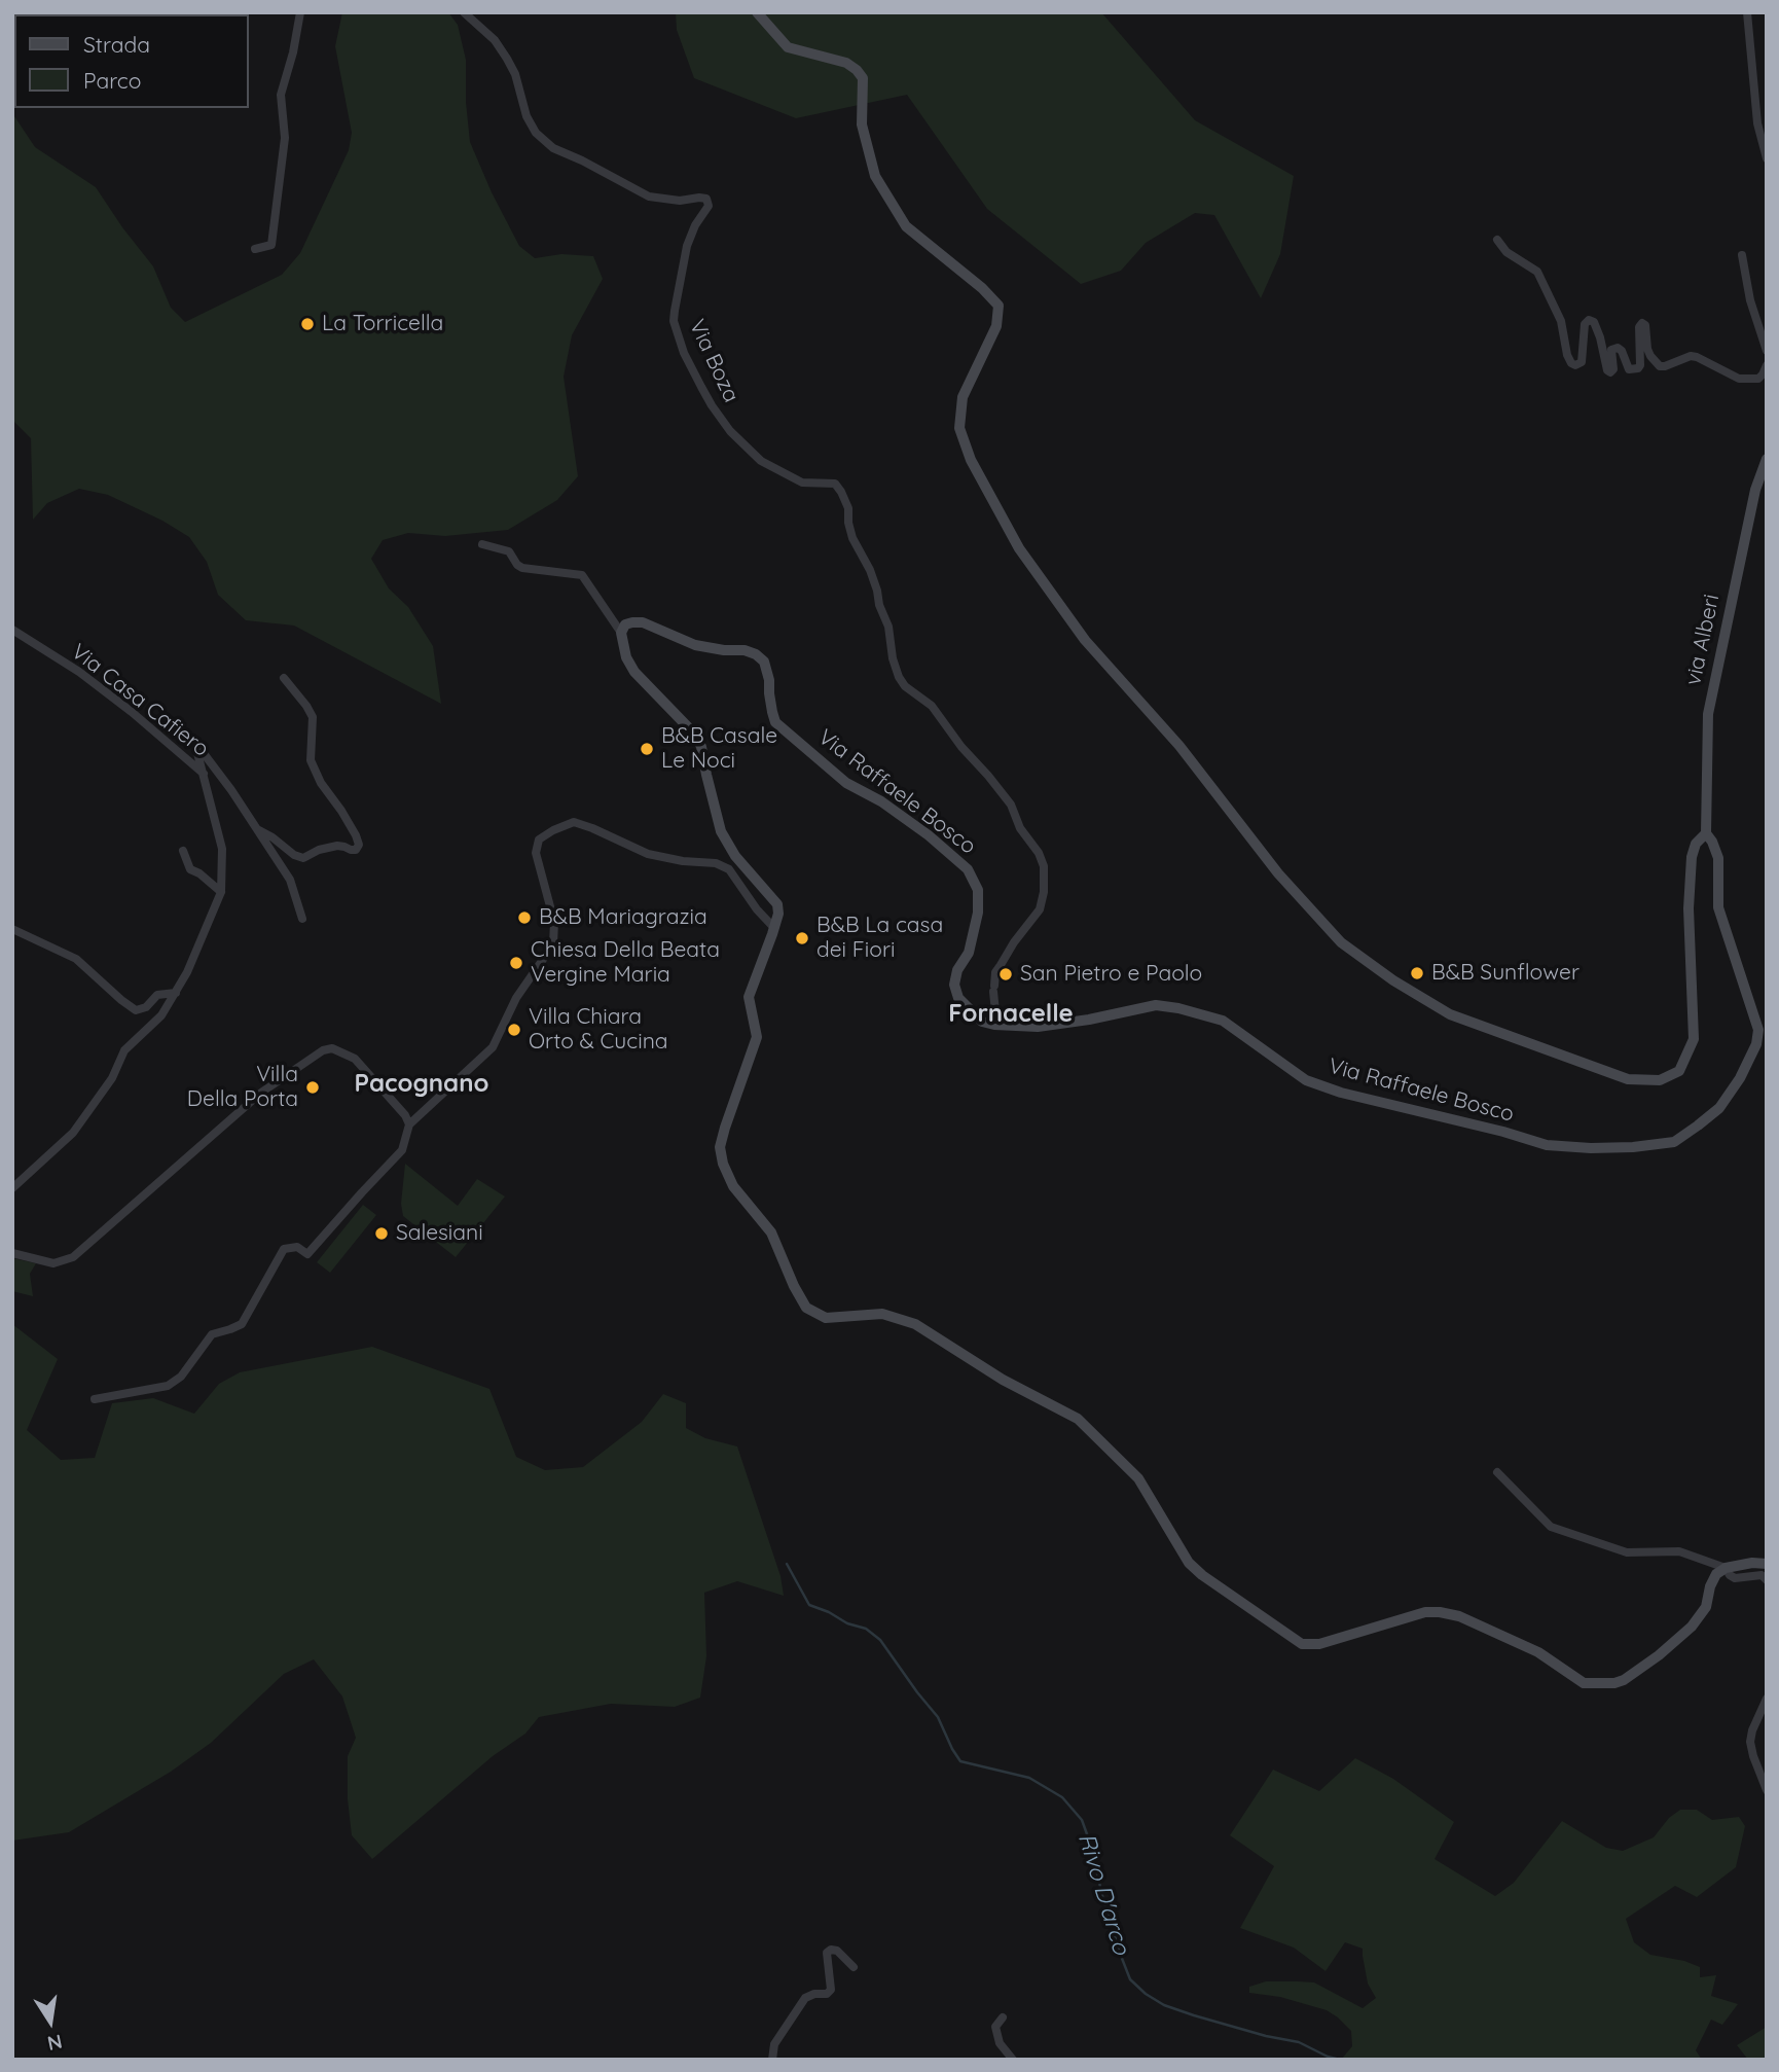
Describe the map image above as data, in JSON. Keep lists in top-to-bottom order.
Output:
{
  "streets": {
    "street": [
      "Via Boza",
      "via Alberi",
      "Via Casa Cafiero",
      "Via Raffaele Bosco"
    ]
  },
  "crossings": [
    ["Via Boza", "Via Raffaele Bosco"],
    ["via Alberi", "Via Raffaele Bosco"]
  ],
  "districts": ["Fornacelle", "Pacognano"],
  "water": ["Rivo D'arco"],
  "places": [
    "La Torricella",
    "B&B Casale Le Noci",
    "B&B Mariagrazia",
    "B&B La casa dei Fiori",
    "Chiesa Della Beata Vergine Maria",
    "B&B Sunflower",
    "San Pietro e Paolo",
    "Villa Chiara Orto & Cucina",
    "Villa Della Porta",
    "Salesiani"
  ],
  "legend": ["Strada", "Parco"],
  "north": "bottom"
}
